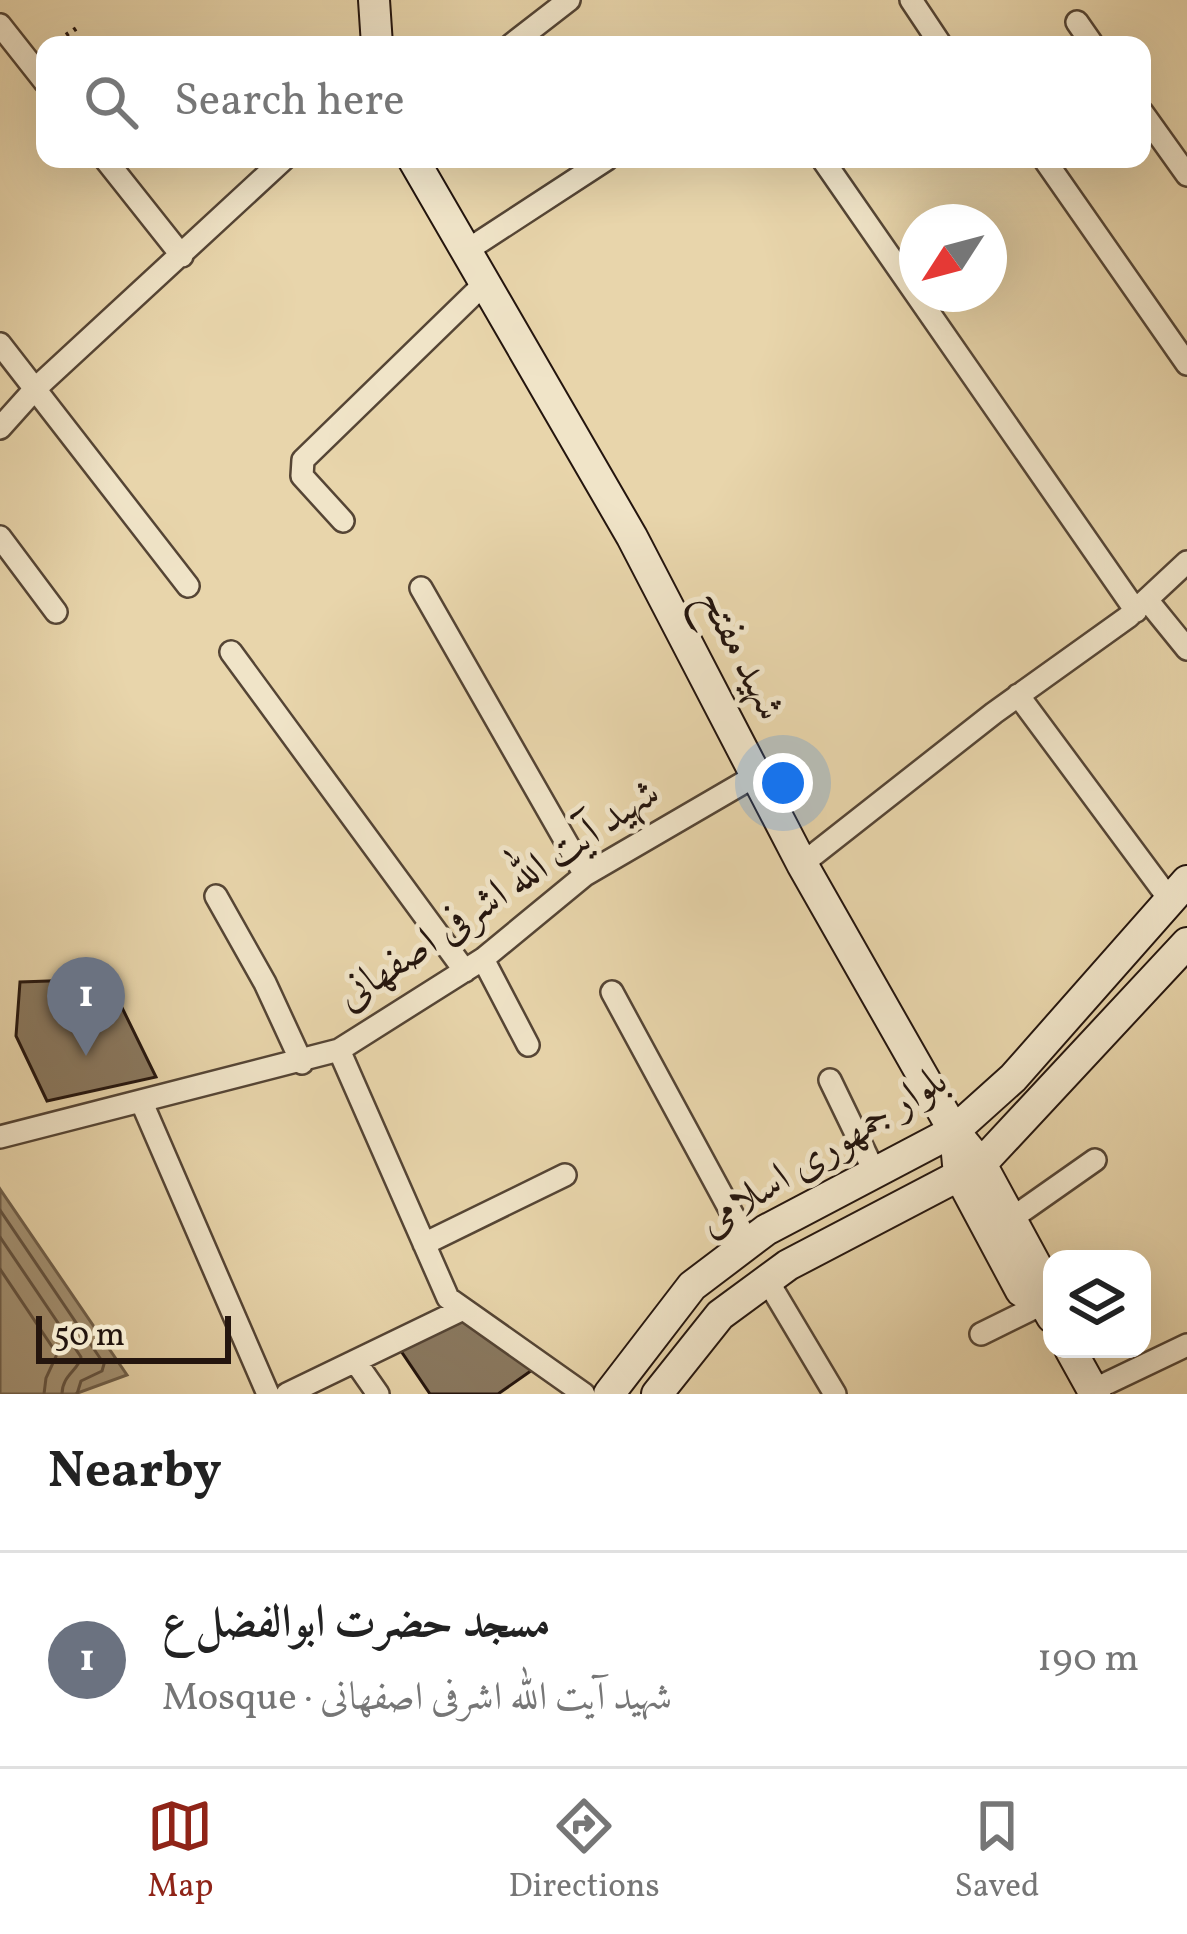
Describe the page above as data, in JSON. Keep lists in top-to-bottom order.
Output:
{
  "streets": {
    "street": ["شهید مفتح", "شهید آیت الله اشرفی اصفهانی", "بلوار جمهوری اسلامی"]
  },
  "crossings": [
    ["شهید مفتح", "شهید آیت الله اشرفی اصفهانی"],
    ["شهید مفتح", "بلوار جمهوری اسلامی"]
  ],
  "scale_bar": "50 m",
  "north": "bottom left",
  "page": {
    "search": "Search here",
    "pins": "1",
    "scale": "50 m",
    "heading": "Nearby",
    "list": [
      {
        "mark": "1",
        "name": "مسجد حضرت ابوالفضل ع",
        "note": "Mosque · شهید آیت الله اشرفی اصفهانی",
        "value": "190 m"
      }
    ],
    "nav": ["Map", "Directions", "Saved"]
  }
}
